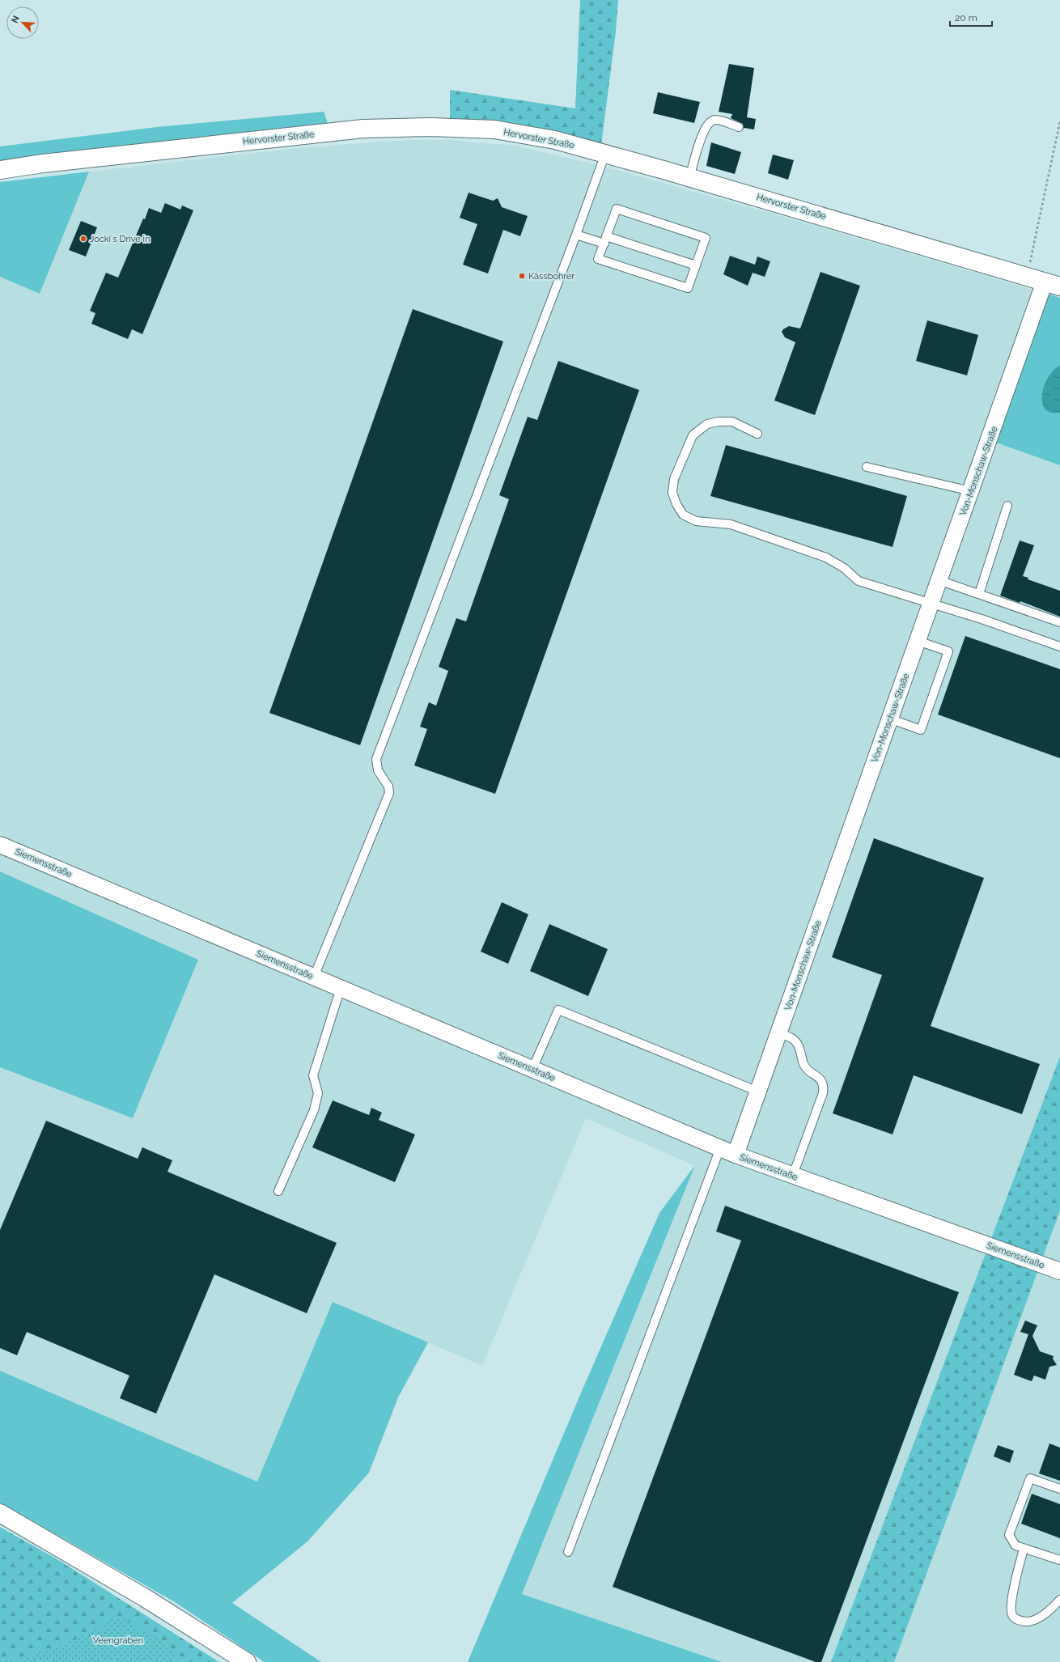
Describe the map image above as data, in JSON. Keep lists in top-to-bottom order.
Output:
{
  "streets": {
    "street": ["Hervorster Straße", "Von-Monschaw-Straße", "Siemensstraße"]
  },
  "crossings": [
    ["Hervorster Straße", "Von-Monschaw-Straße"],
    ["Von-Monschaw-Straße", "Siemensstraße"]
  ],
  "parks": ["Veengraben"],
  "places": ["Jocki´s Drive in", "Kässbohrer"],
  "scale_bar": "20 m",
  "north": "top left"
}
